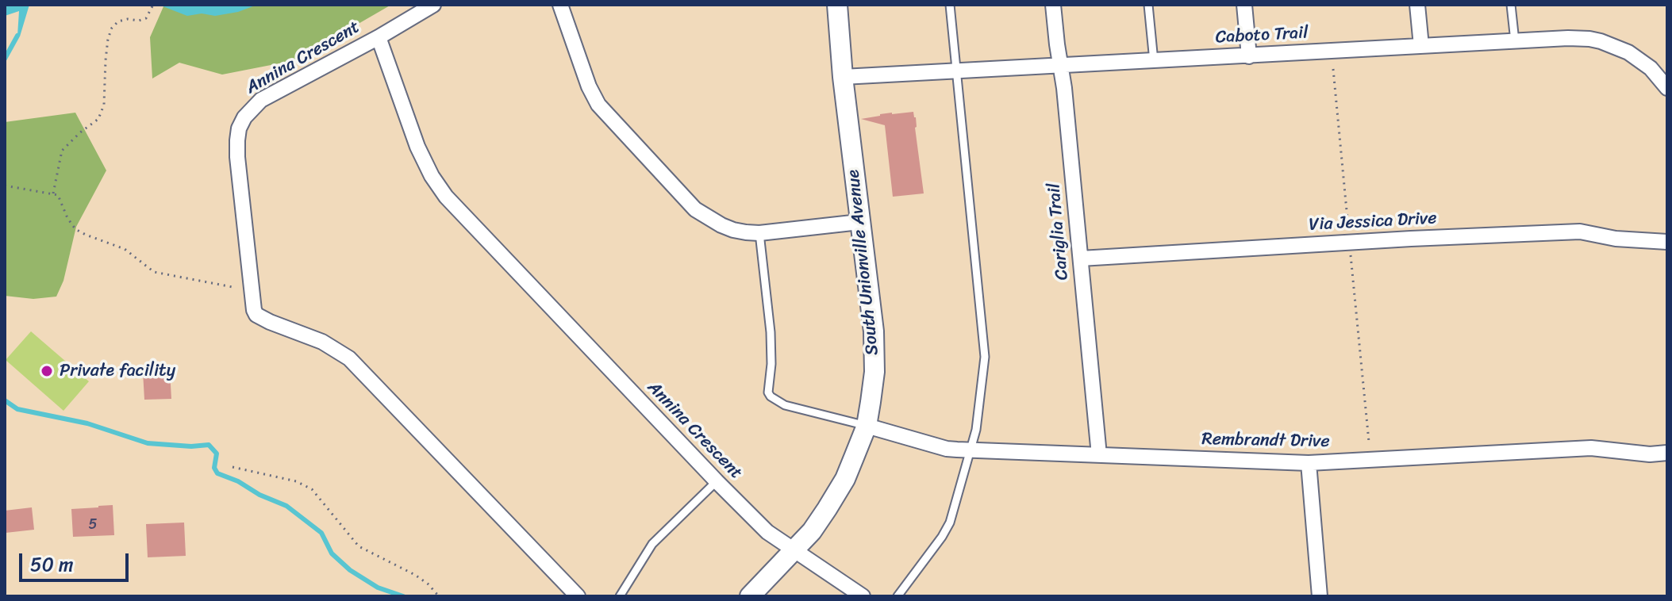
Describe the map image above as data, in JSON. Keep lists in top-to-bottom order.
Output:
{
  "streets": {
    "street": [
      "Caboto Trail",
      "Annina Crescent",
      "Via Jessica Drive",
      "Cariglia Trail",
      "South Unionville Avenue",
      "Rembrandt Drive"
    ]
  },
  "crossings": [
    ["Caboto Trail", "Cariglia Trail"],
    ["Caboto Trail", "South Unionville Avenue"],
    ["Annina Crescent", "South Unionville Avenue"],
    ["Via Jessica Drive", "Cariglia Trail"],
    ["Cariglia Trail", "Rembrandt Drive"],
    ["South Unionville Avenue", "Rembrandt Drive"]
  ],
  "places": ["Private facility"],
  "house_numbers": ["5"],
  "scale_bar": "50 m"
}
